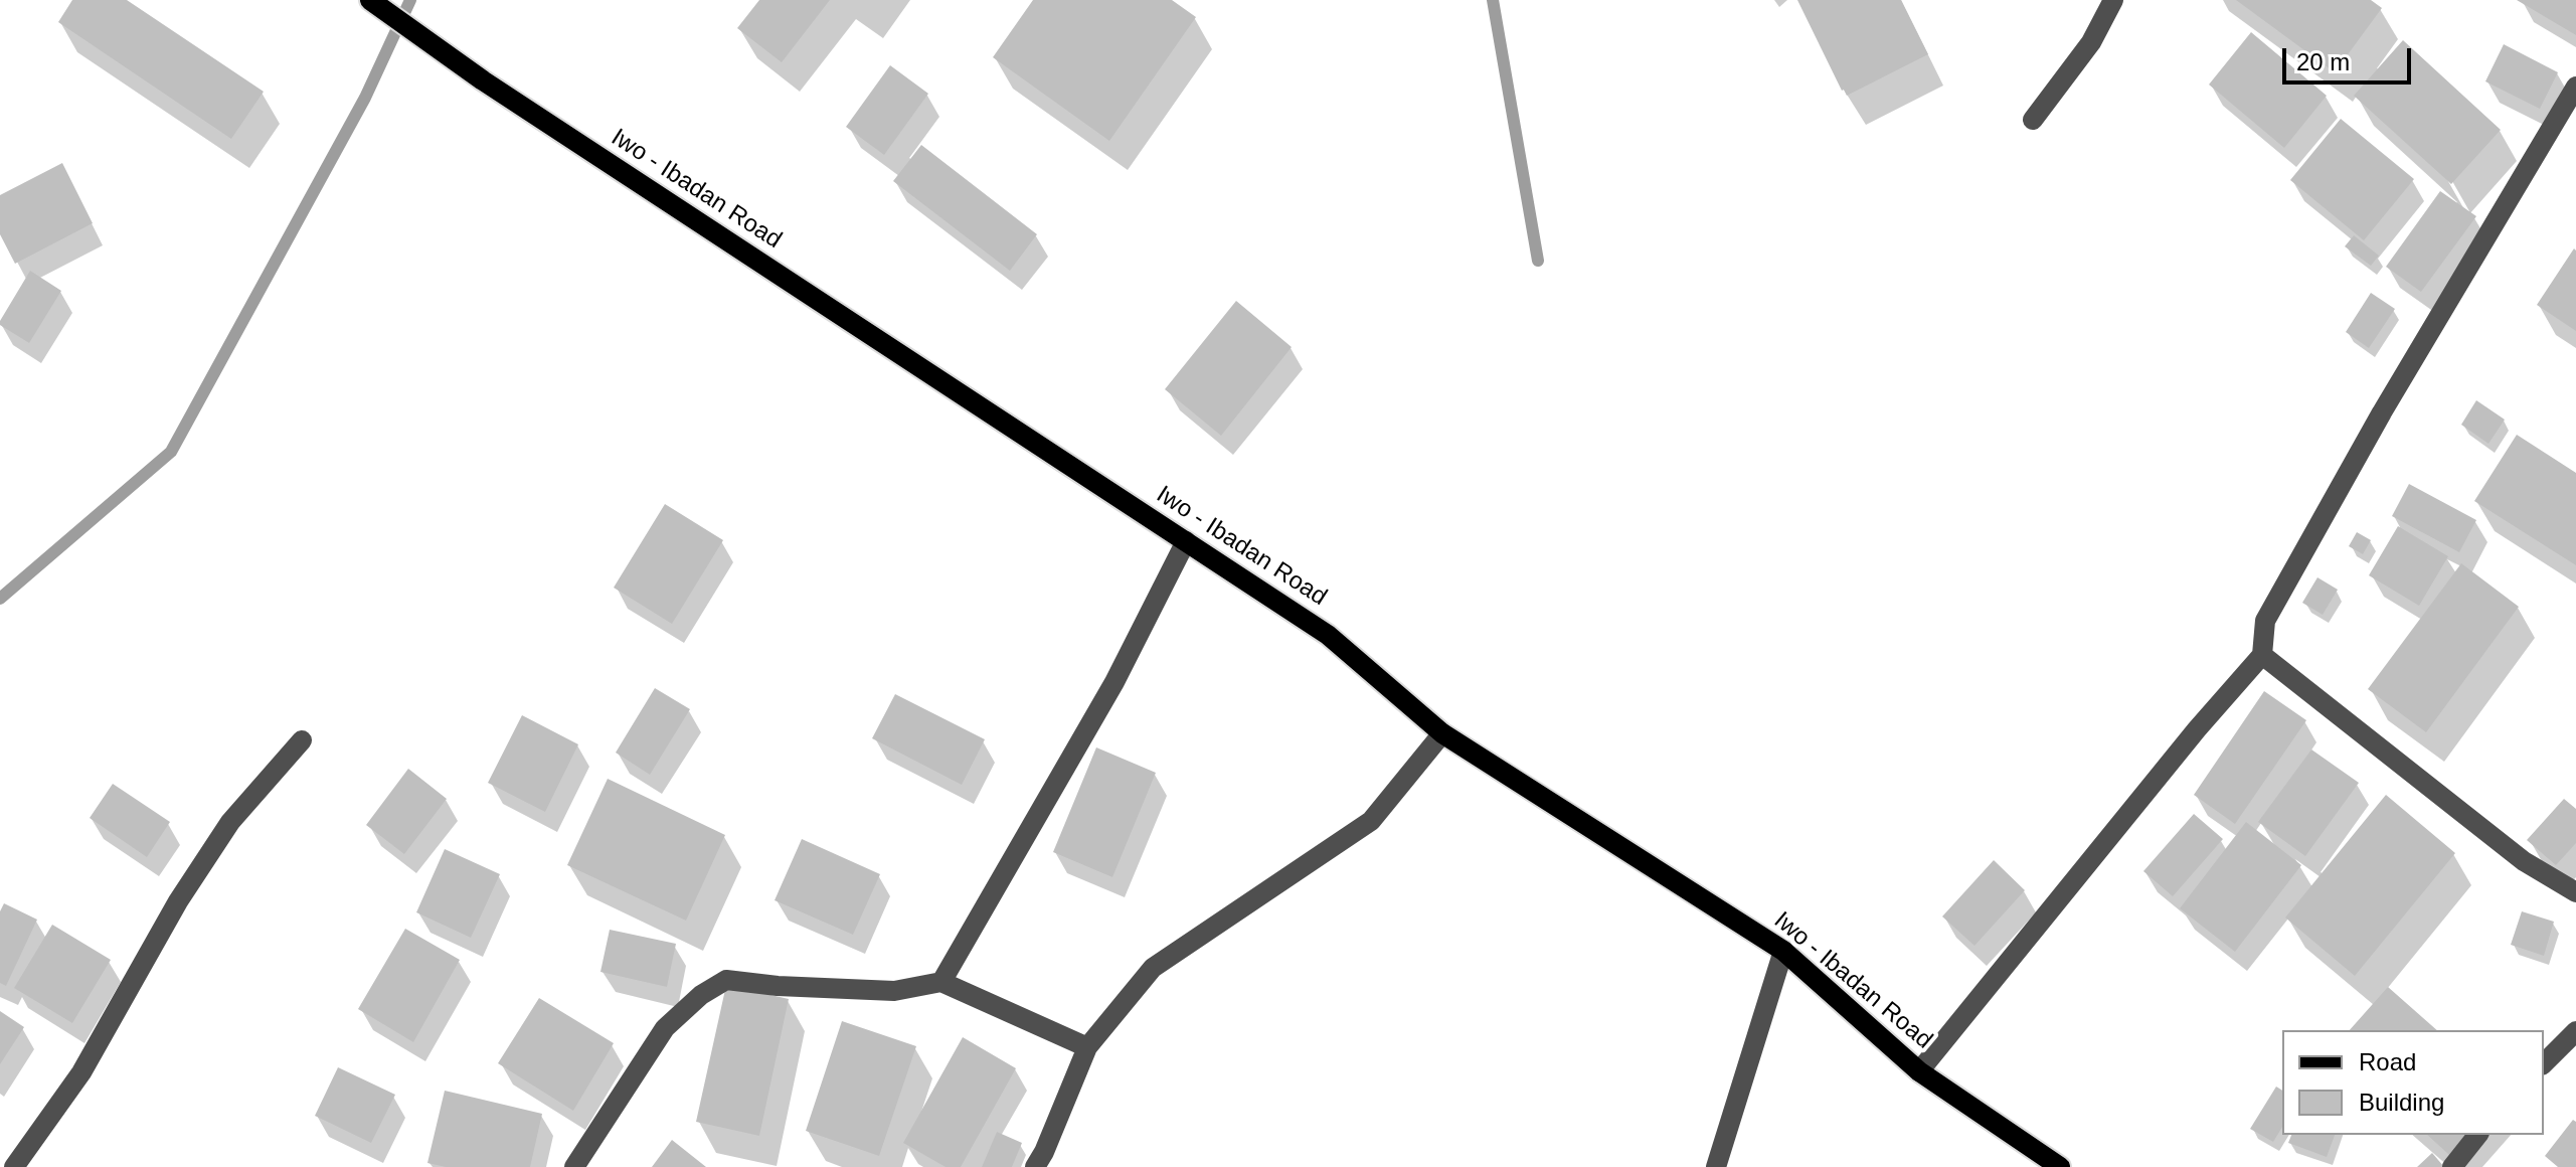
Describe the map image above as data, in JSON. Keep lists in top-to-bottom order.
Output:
{
  "streets": {
    "main road": ["Iwo - Ibadan Road"]
  },
  "legend": ["Road", "Building"],
  "scale_bar": "20 m"
}
